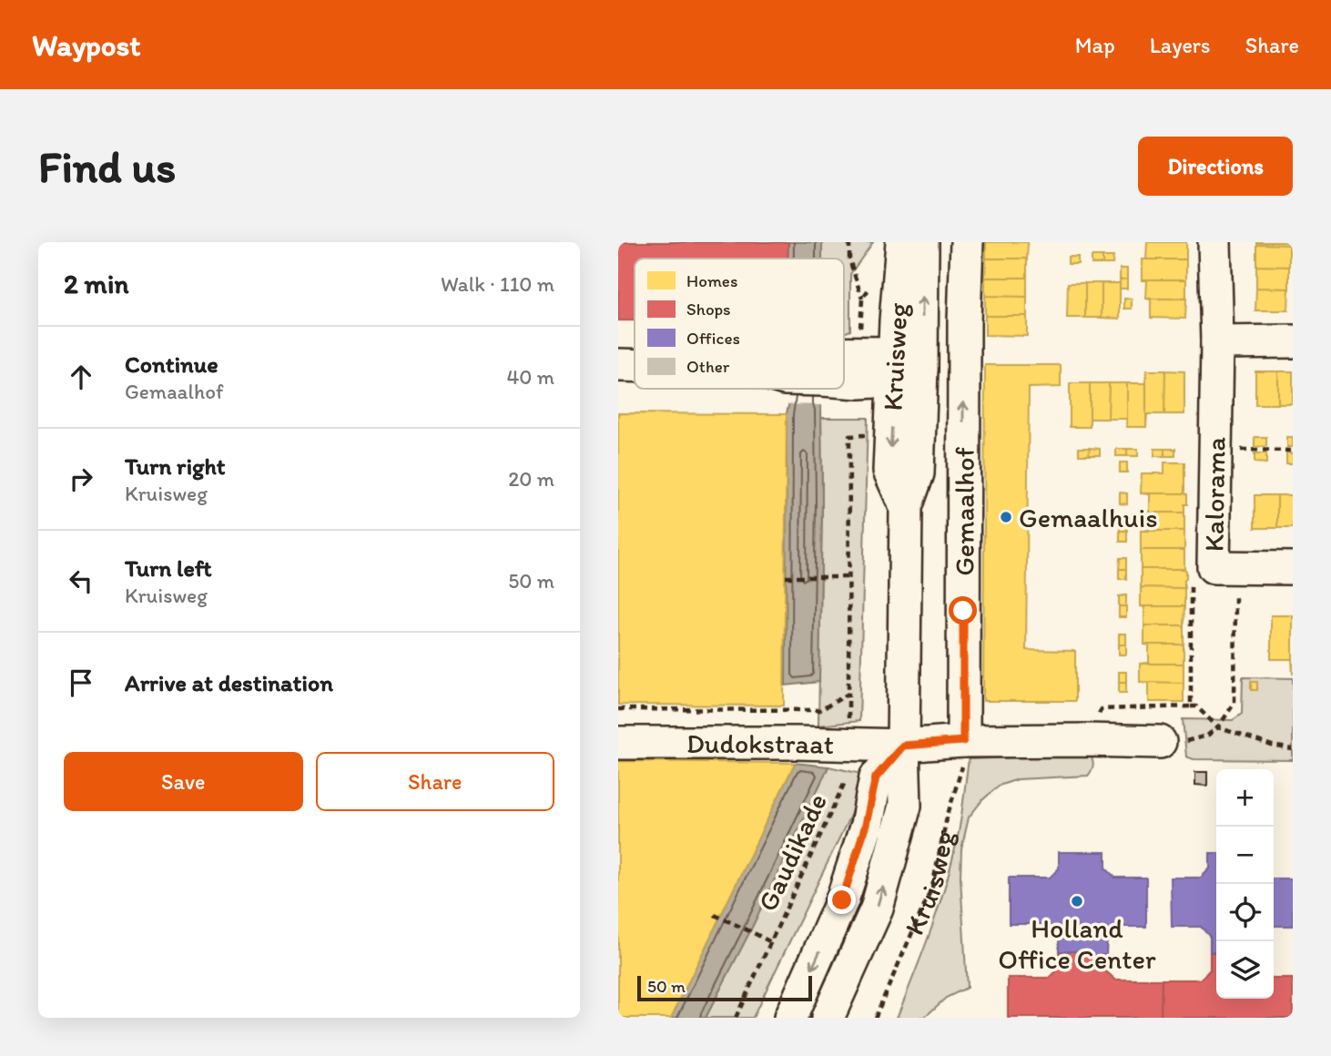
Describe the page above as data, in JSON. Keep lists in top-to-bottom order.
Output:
{
  "streets": {
    "street": [
      "Kruisweg",
      "Kalorama",
      "Gemaalhof",
      "Dudokstraat"
    ],
    "path": ["Gaudikade"]
  },
  "crossings": [
    ["Kruisweg", "Gemaalhof"],
    ["Kruisweg", "Dudokstraat"],
    ["Dudokstraat", "Gaudikade"]
  ],
  "one_way": ["Gemaalhof"],
  "places": ["Gemaalhuis", "Holland Office Center"],
  "legend": [
    "Homes",
    "Shops",
    "Offices",
    "Other"
  ],
  "scale_bar": "50 m",
  "page": {
    "header": "Waypost",
    "nav": ["Map", "Layers", "Share"],
    "buttons": [
      "Directions",
      ["Save", "Share"]
    ],
    "title": "Find us",
    "heading": ["2 min", "Walk · 110 m"],
    "list": [
      ["Continue", "Gemaalhof", "40 m"],
      ["Turn right", "Kruisweg", "20 m"],
      ["Turn left", "Kruisweg", "50 m"],
      "Arrive at destination"
    ],
    "map_buttons": ["+", "−"],
    "scale": "50 m"
  }
}
